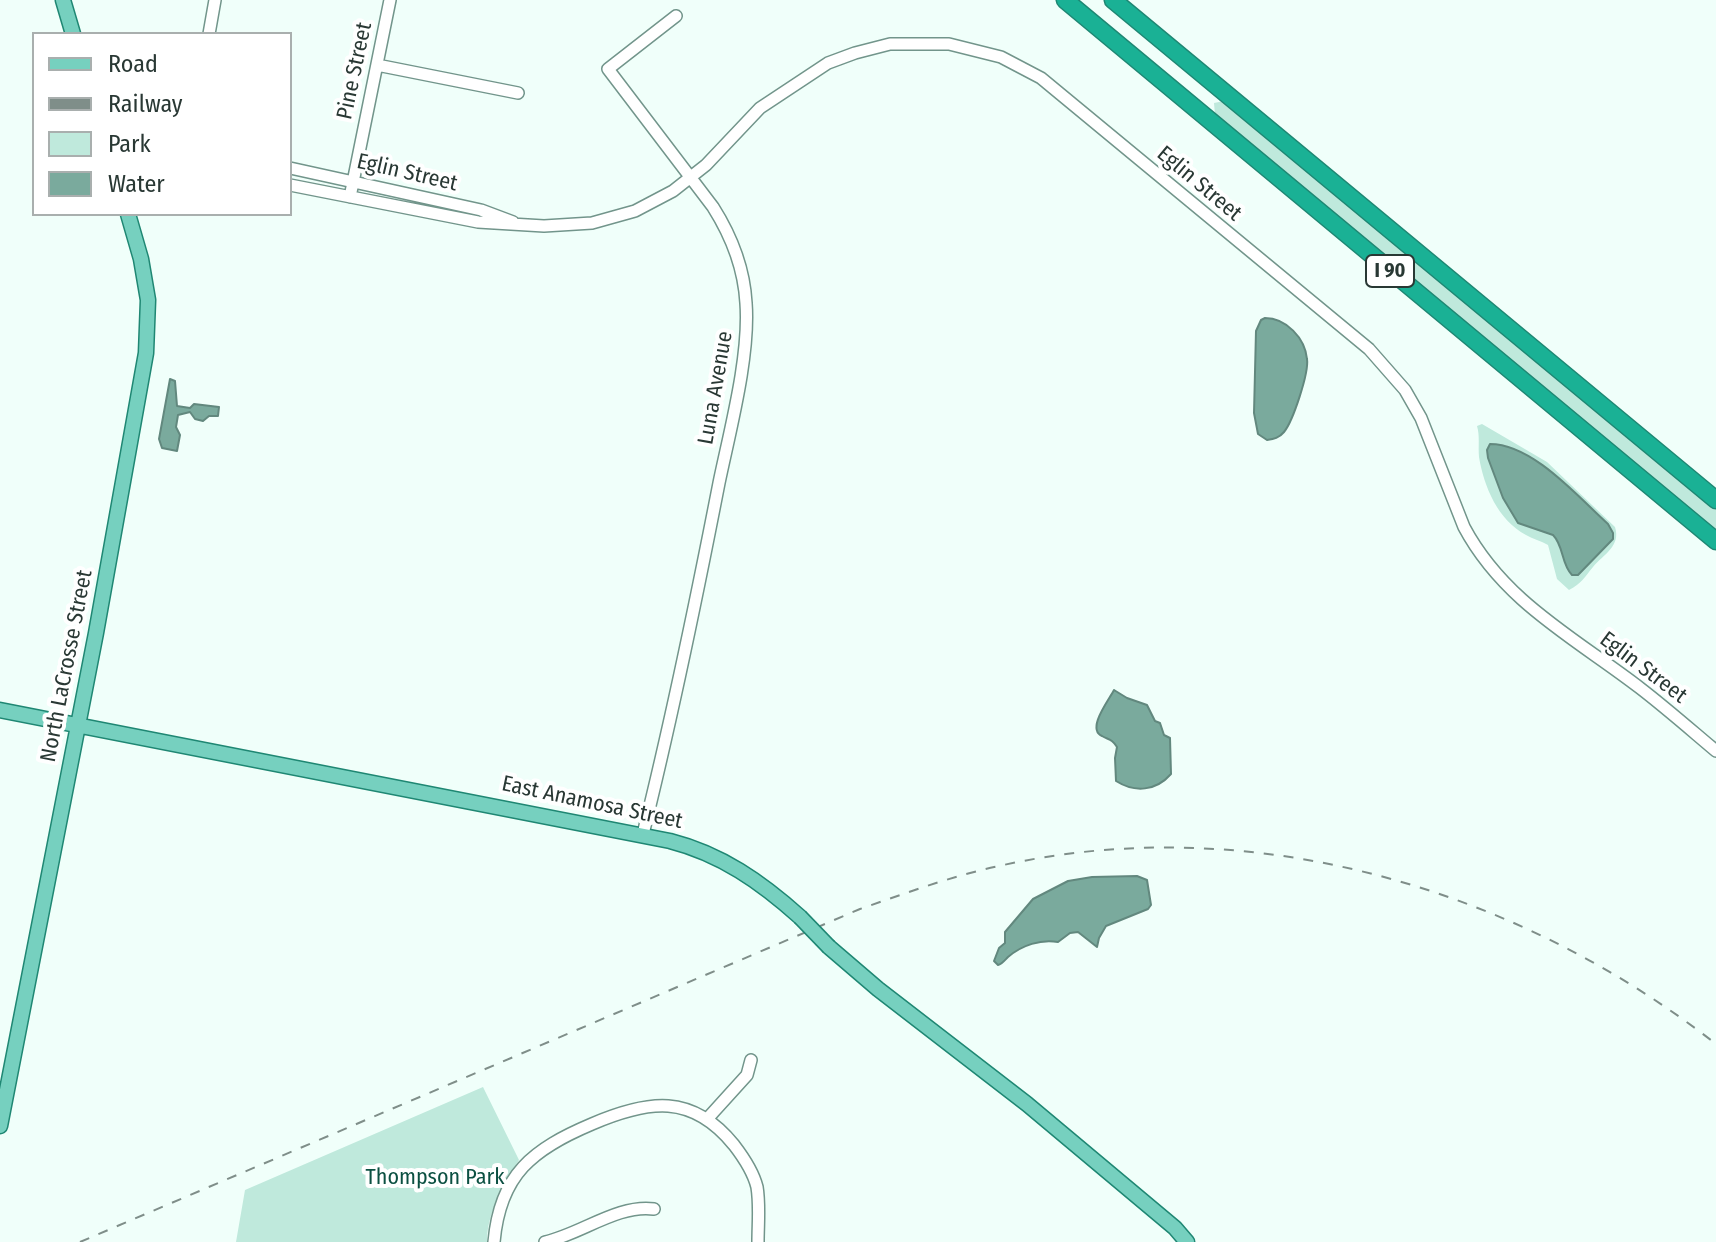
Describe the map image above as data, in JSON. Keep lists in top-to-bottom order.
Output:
{
  "streets": {
    "highway": ["I 90"],
    "main road": ["North LaCrosse Street", "East Anamosa Street"],
    "street": ["Pine Street", "Eglin Street", "Luna Avenue"]
  },
  "crossings": [
    ["Pine Street", "Eglin Street"],
    ["Eglin Street", "Luna Avenue"],
    ["Luna Avenue", "East Anamosa Street"],
    ["North LaCrosse Street", "East Anamosa Street"]
  ],
  "parks": ["Thompson Park"],
  "legend": [
    "Road",
    "Railway",
    "Park",
    "Water"
  ]
}
